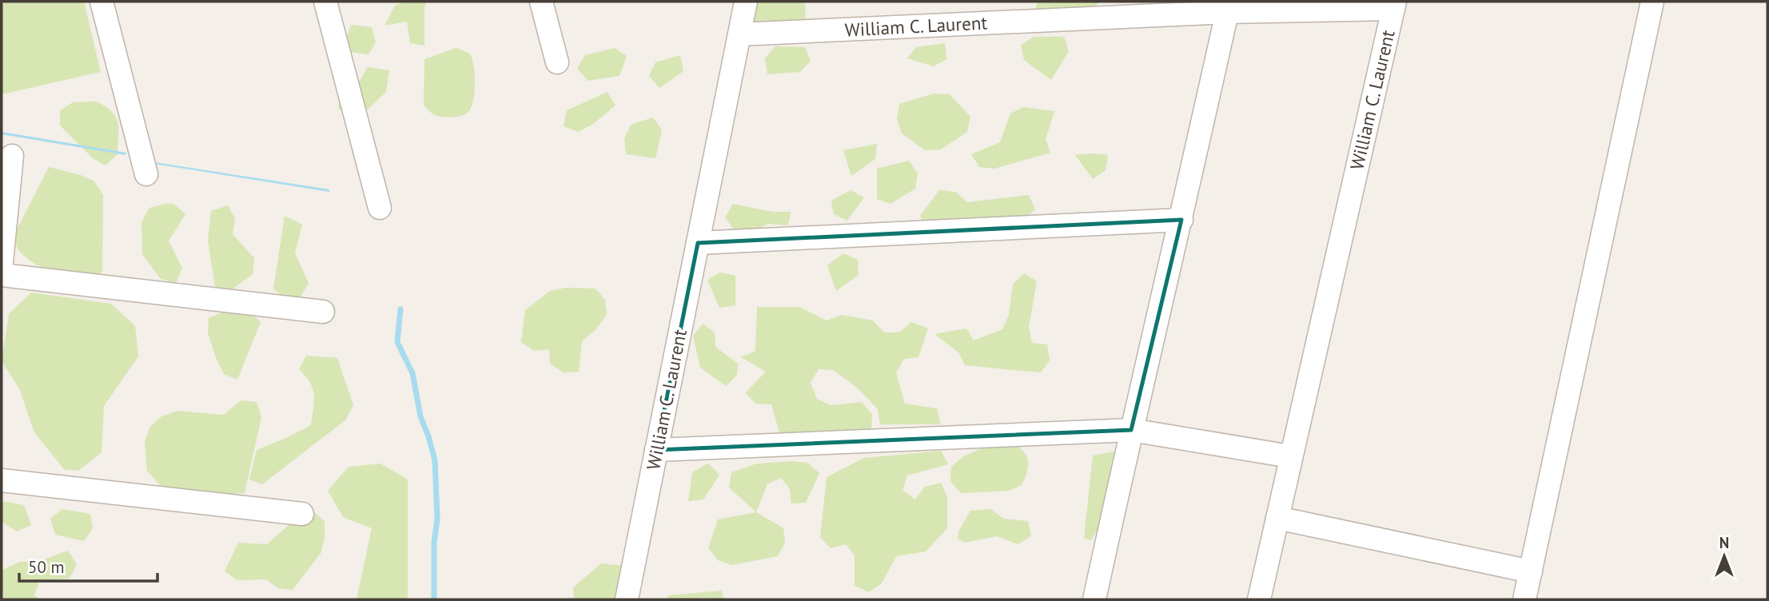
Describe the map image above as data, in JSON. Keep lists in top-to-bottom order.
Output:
{
  "streets": {
    "street": ["William C. Laurent"]
  },
  "scale_bar": "50 m",
  "north": "top"
}
